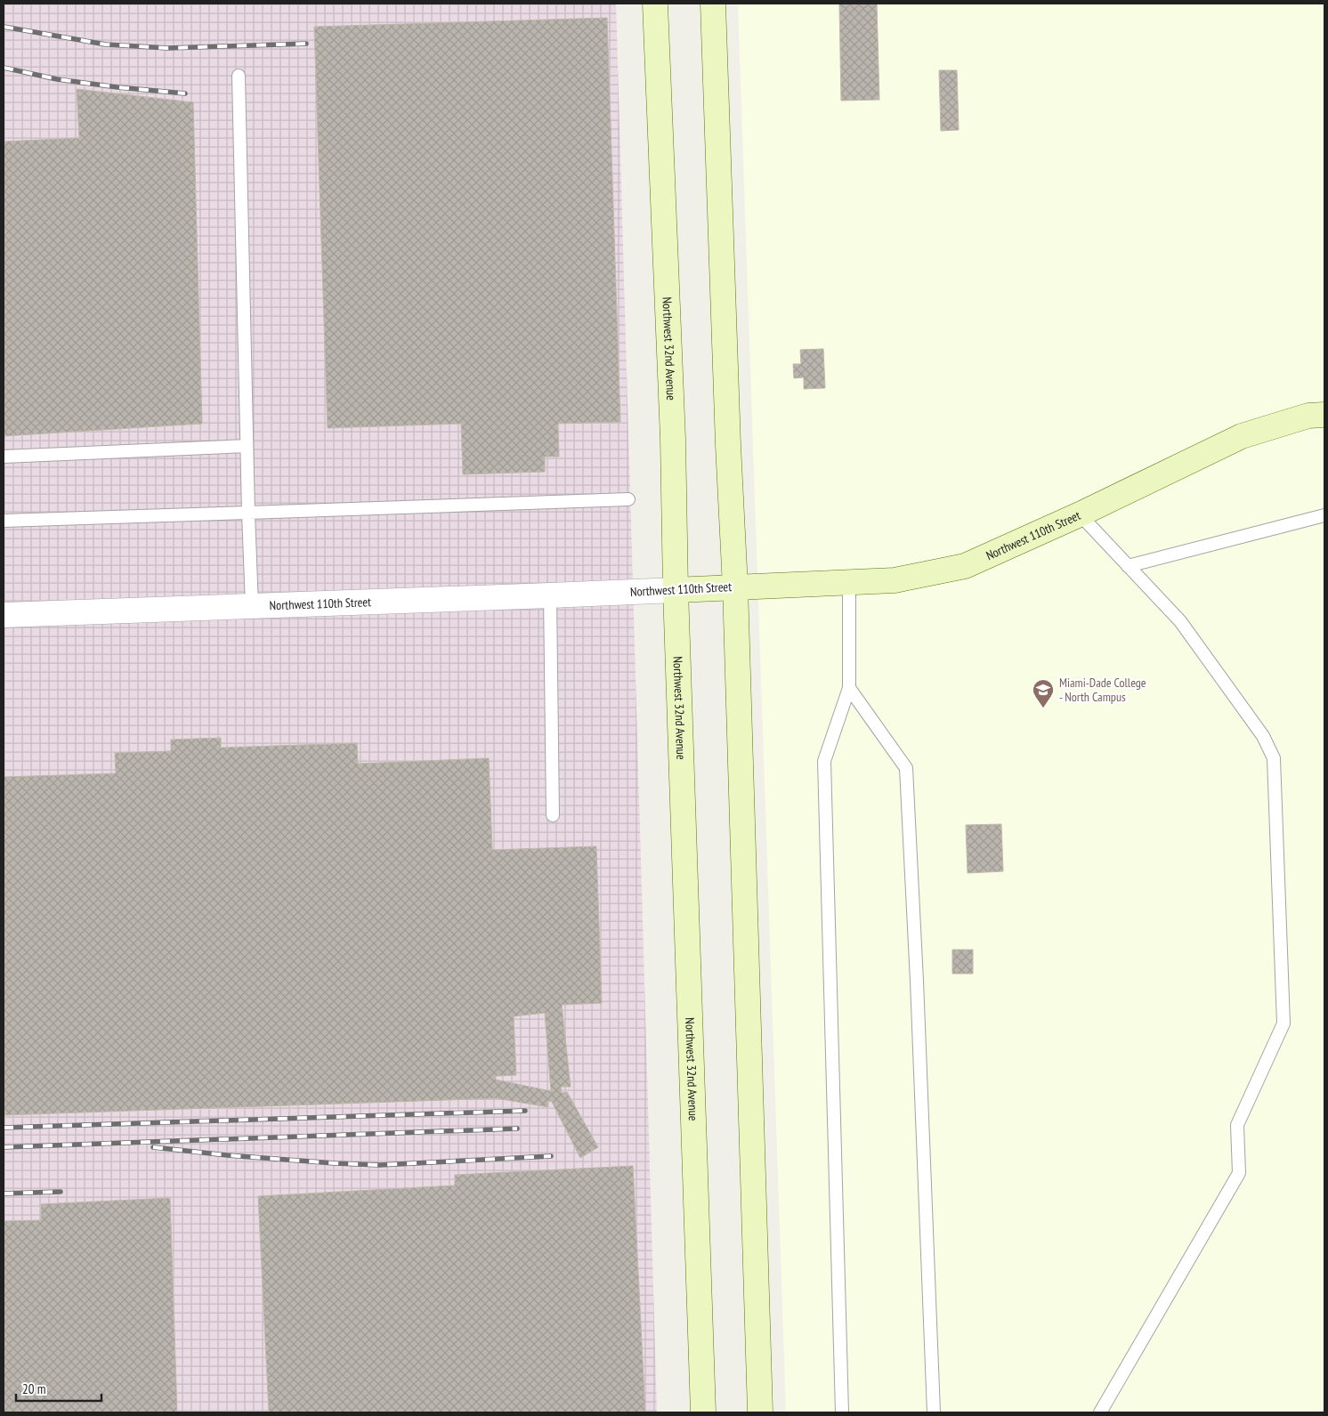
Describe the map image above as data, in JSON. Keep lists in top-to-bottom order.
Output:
{
  "streets": {
    "main road": ["Northwest 32nd Avenue", "Northwest 110th Street"]
  },
  "crossings": [
    ["Northwest 32nd Avenue", "Northwest 110th Street"]
  ],
  "places": {
    "school or university": ["Miami-Dade College - North Campus"]
  },
  "scale_bar": "20 m"
}
